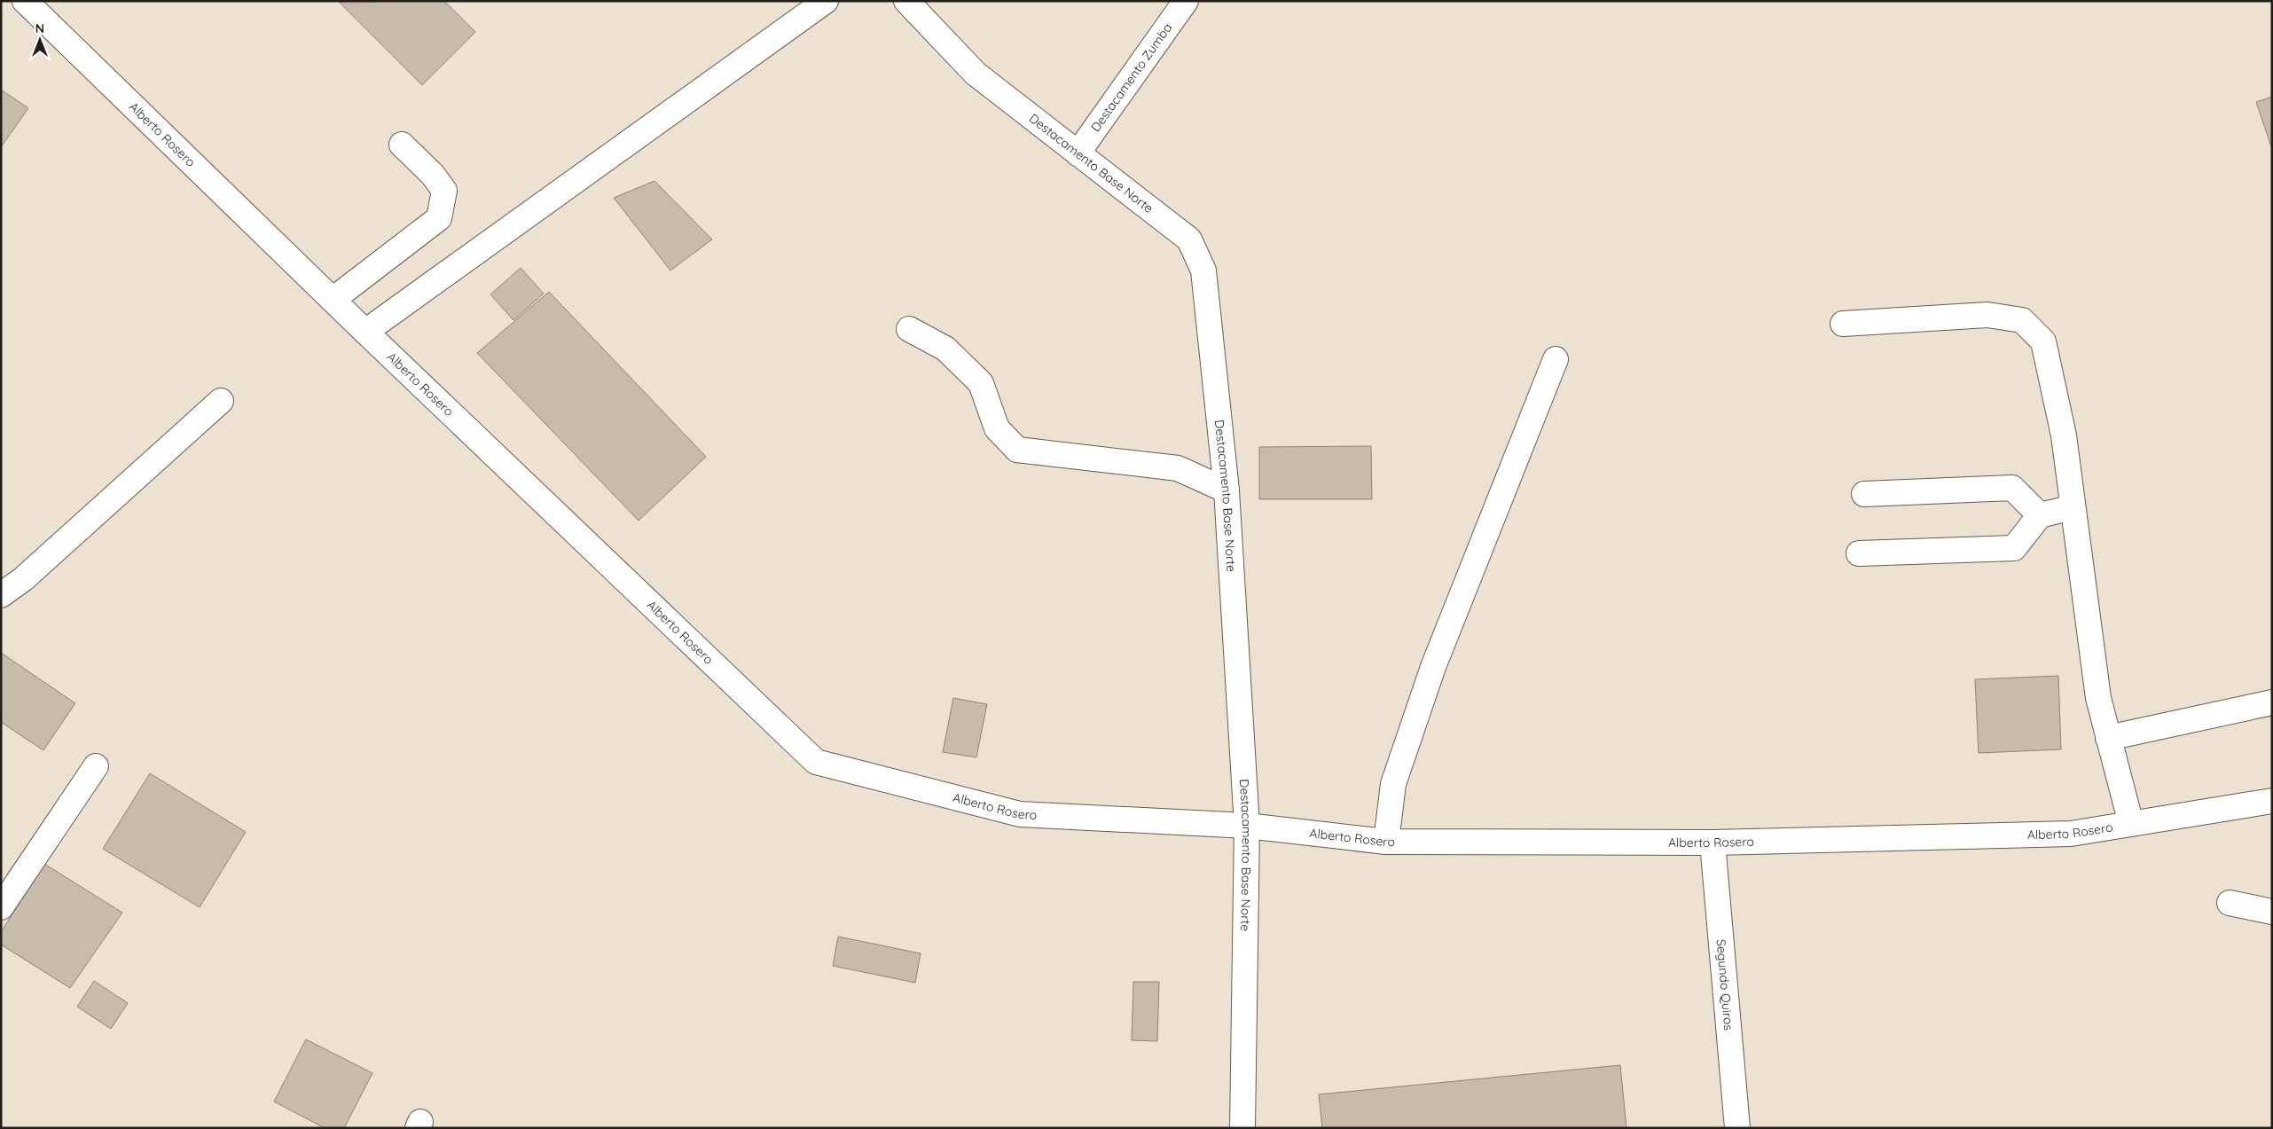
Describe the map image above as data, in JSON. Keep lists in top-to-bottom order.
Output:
{
  "streets": {
    "street": [
      "Destacamento Zumba",
      "Alberto Rosero",
      "Destacamento Base Norte",
      "Segundo Quiros"
    ]
  },
  "crossings": [
    ["Destacamento Zumba", "Destacamento Base Norte"],
    ["Alberto Rosero", "Destacamento Base Norte"],
    ["Alberto Rosero", "Segundo Quiros"]
  ],
  "north": "top"
}
